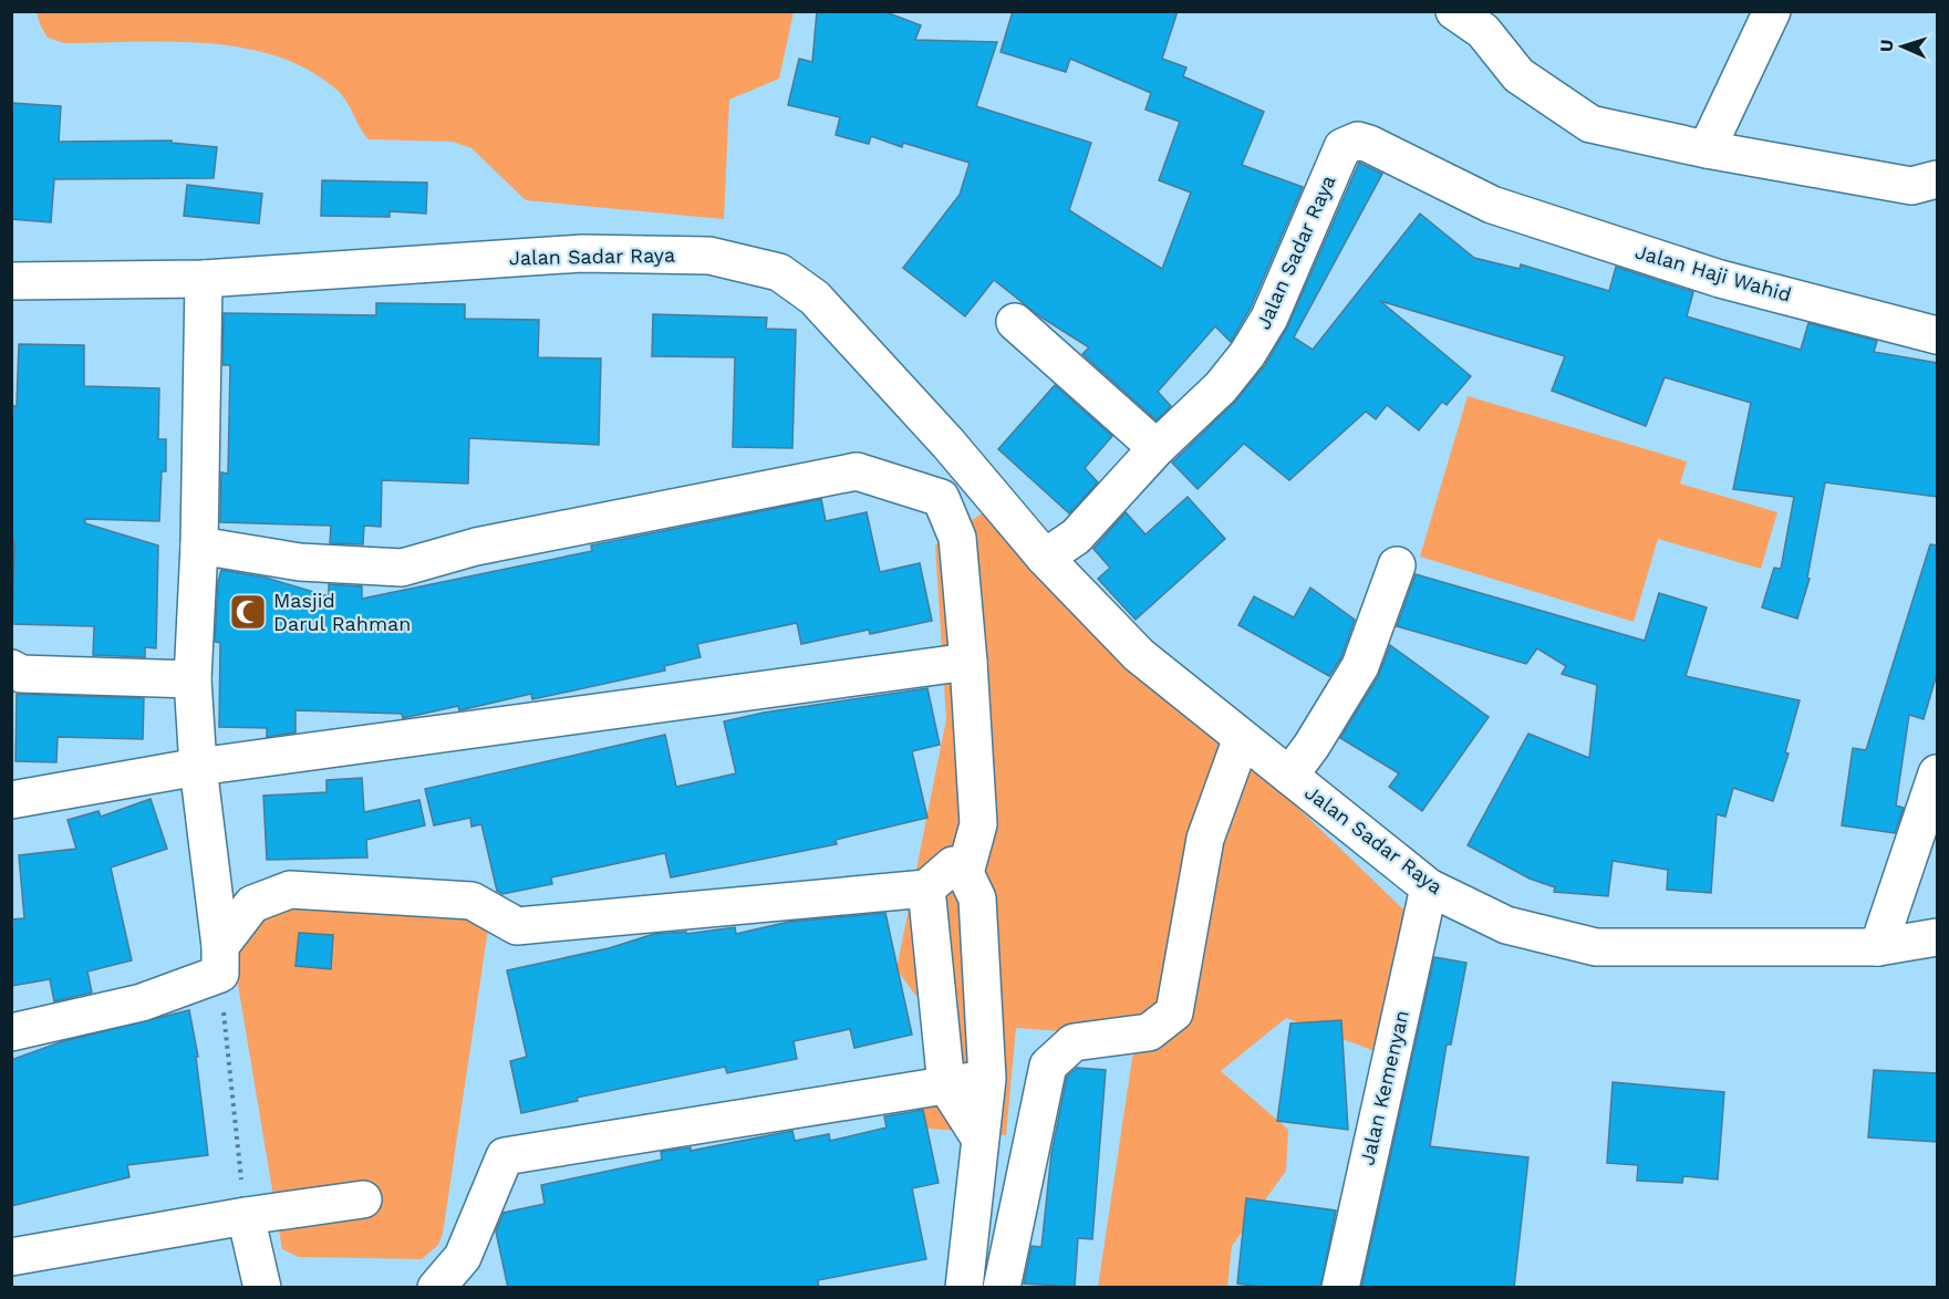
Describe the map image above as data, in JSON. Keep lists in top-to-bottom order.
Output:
{
  "streets": {
    "street": ["Jalan Sadar Raya", "Jalan Haji Wahid", "Jalan Kemenyan"]
  },
  "crossings": [
    ["Jalan Sadar Raya", "Jalan Haji Wahid"],
    ["Jalan Sadar Raya", "Jalan Kemenyan"]
  ],
  "places": {
    "mosque": ["Masjid Darul Rahman"]
  },
  "north": "left"
}
